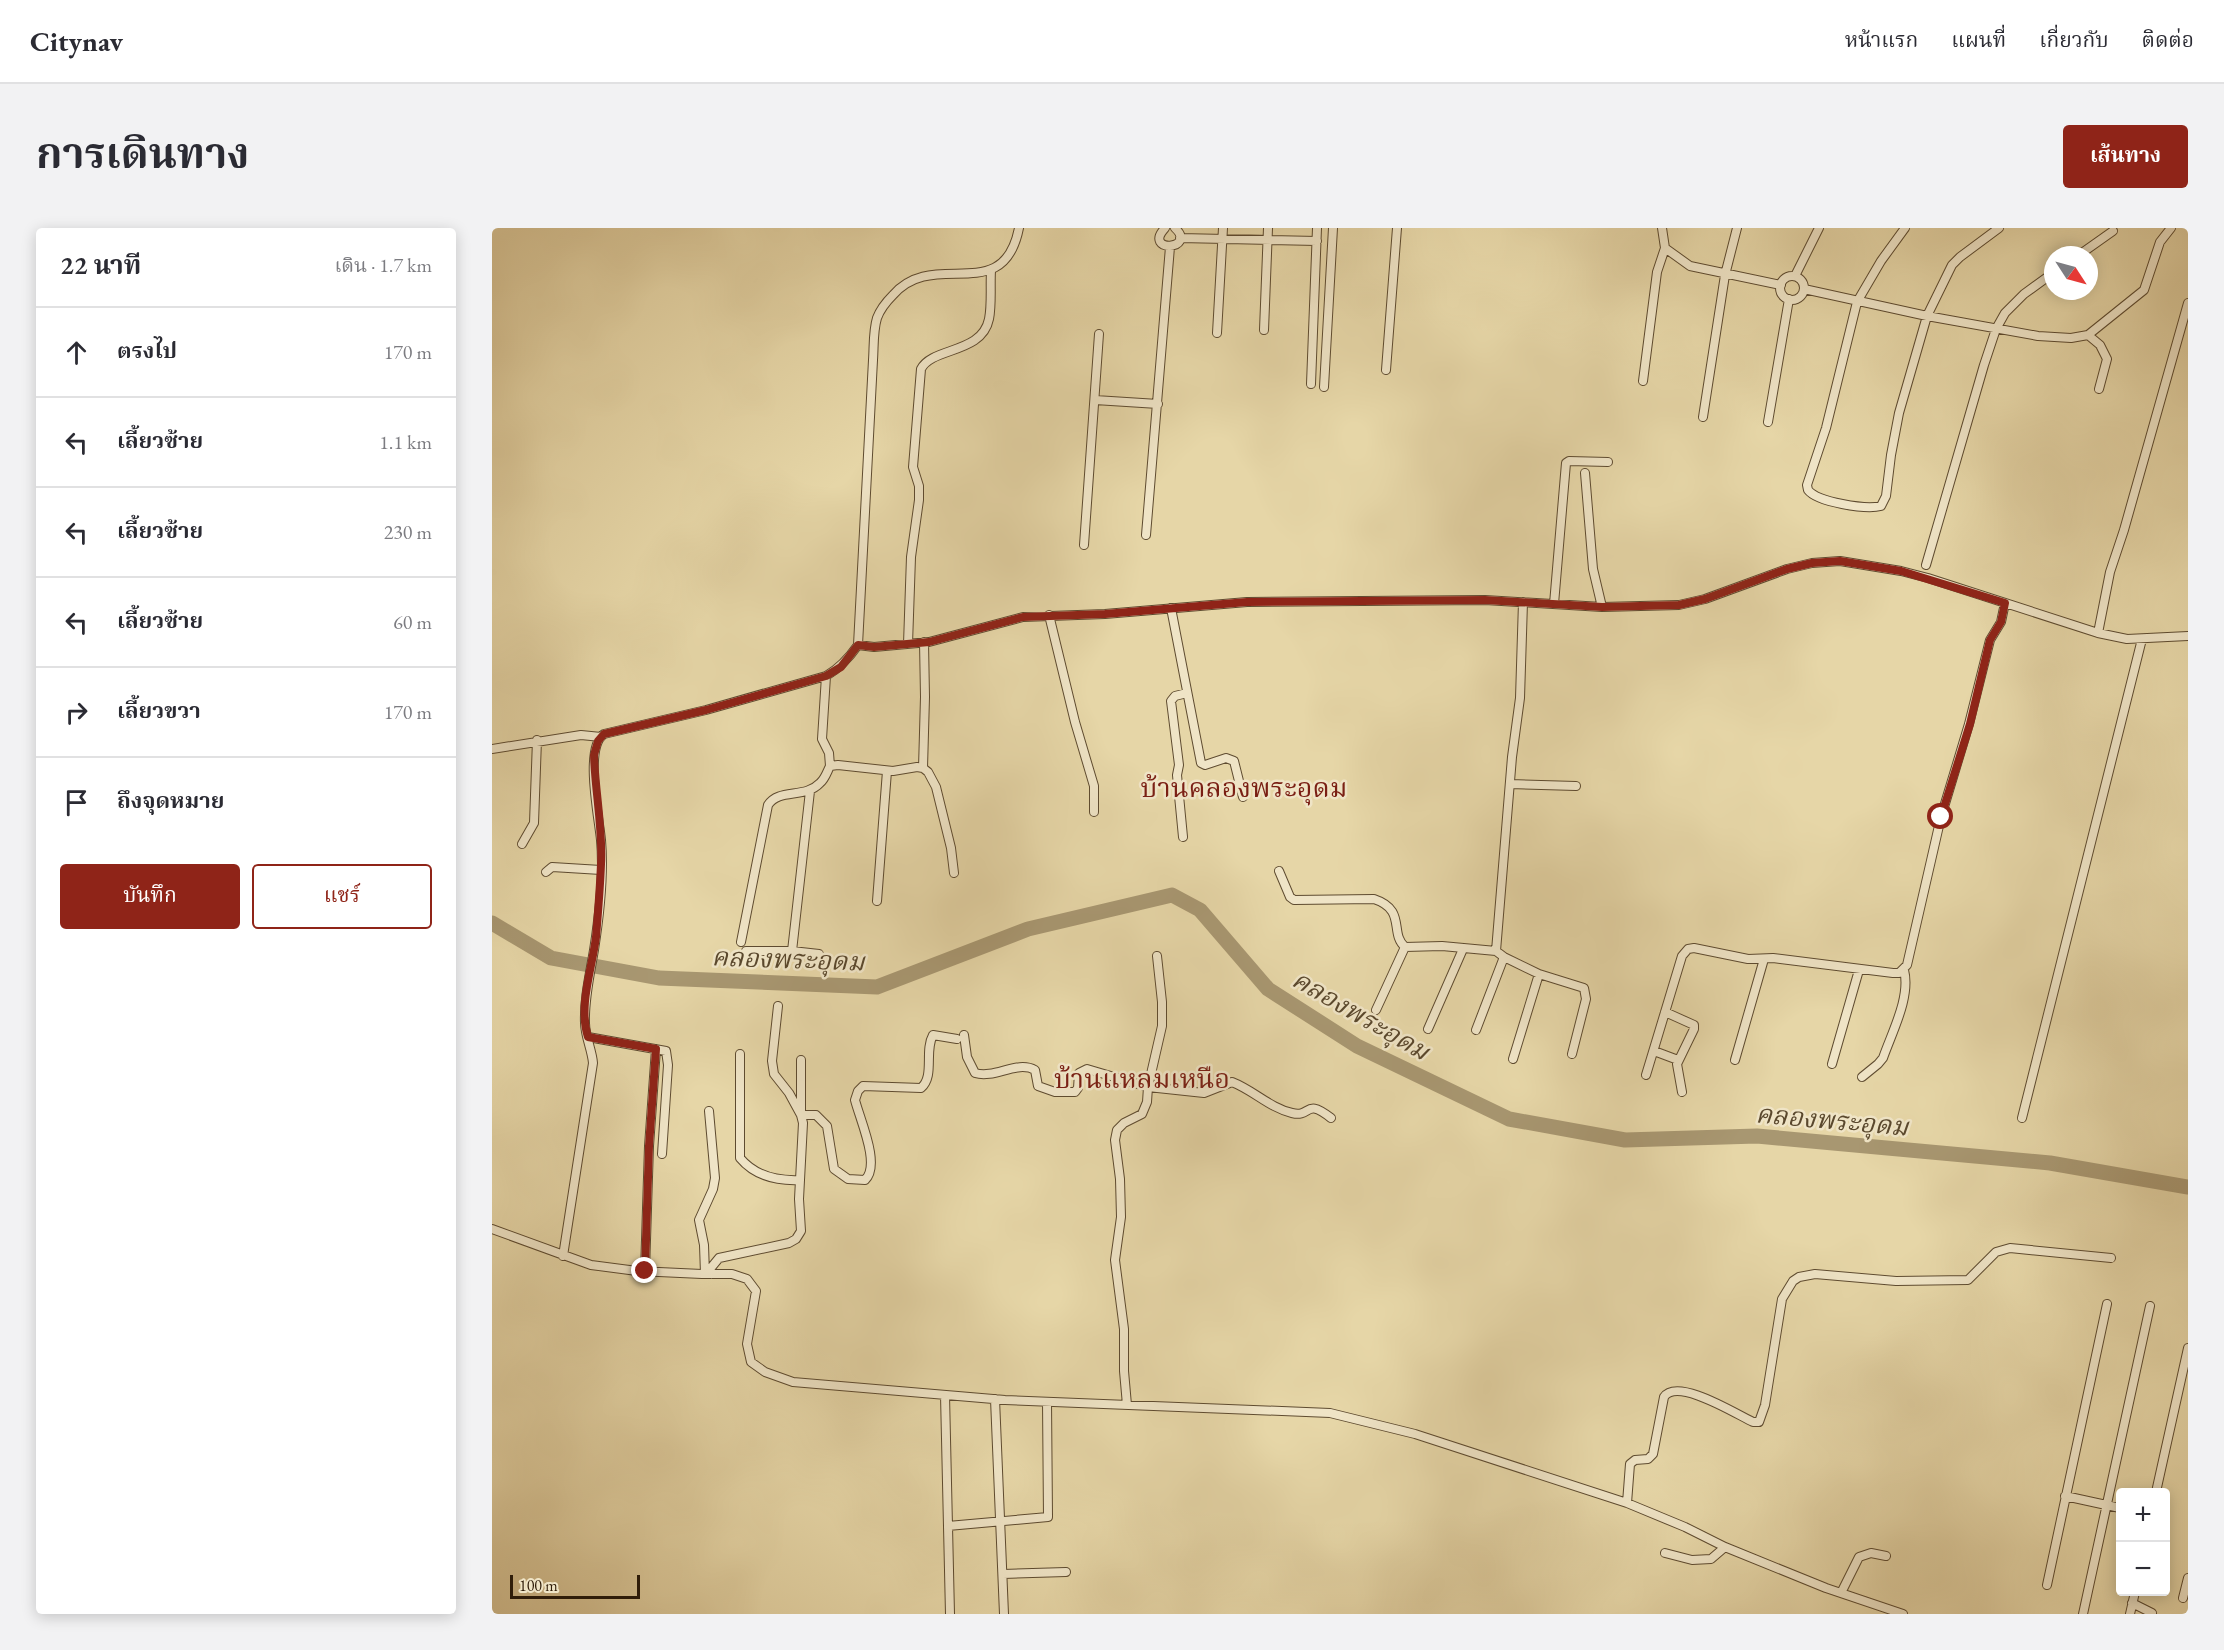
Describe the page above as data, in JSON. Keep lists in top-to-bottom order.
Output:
{
  "districts": ["บ้านคลองพระอุดม", "บ้านแหลมเหนือ"],
  "water": ["คลองพระอุดม"],
  "scale_bar": "100 m",
  "north": "bottom right",
  "page": {
    "header": "Citynav",
    "nav": [
      "หน้าแรก",
      "แผนที่",
      "เกี่ยวกับ",
      "ติดต่อ"
    ],
    "title": "การเดินทาง",
    "buttons": [
      "เส้นทาง",
      ["บันทึก", "แชร์"]
    ],
    "heading": ["22 นาที", "เดิน · 1.7 km"],
    "list": [
      ["ตรงไป", "170 m"],
      ["เลี้ยวซ้าย", "1.1 km"],
      ["เลี้ยวซ้าย", "230 m"],
      ["เลี้ยวซ้าย", "60 m"],
      ["เลี้ยวขวา", "170 m"],
      "ถึงจุดหมาย"
    ],
    "map_buttons": ["+", "−"],
    "scale": "100 m"
  }
}
